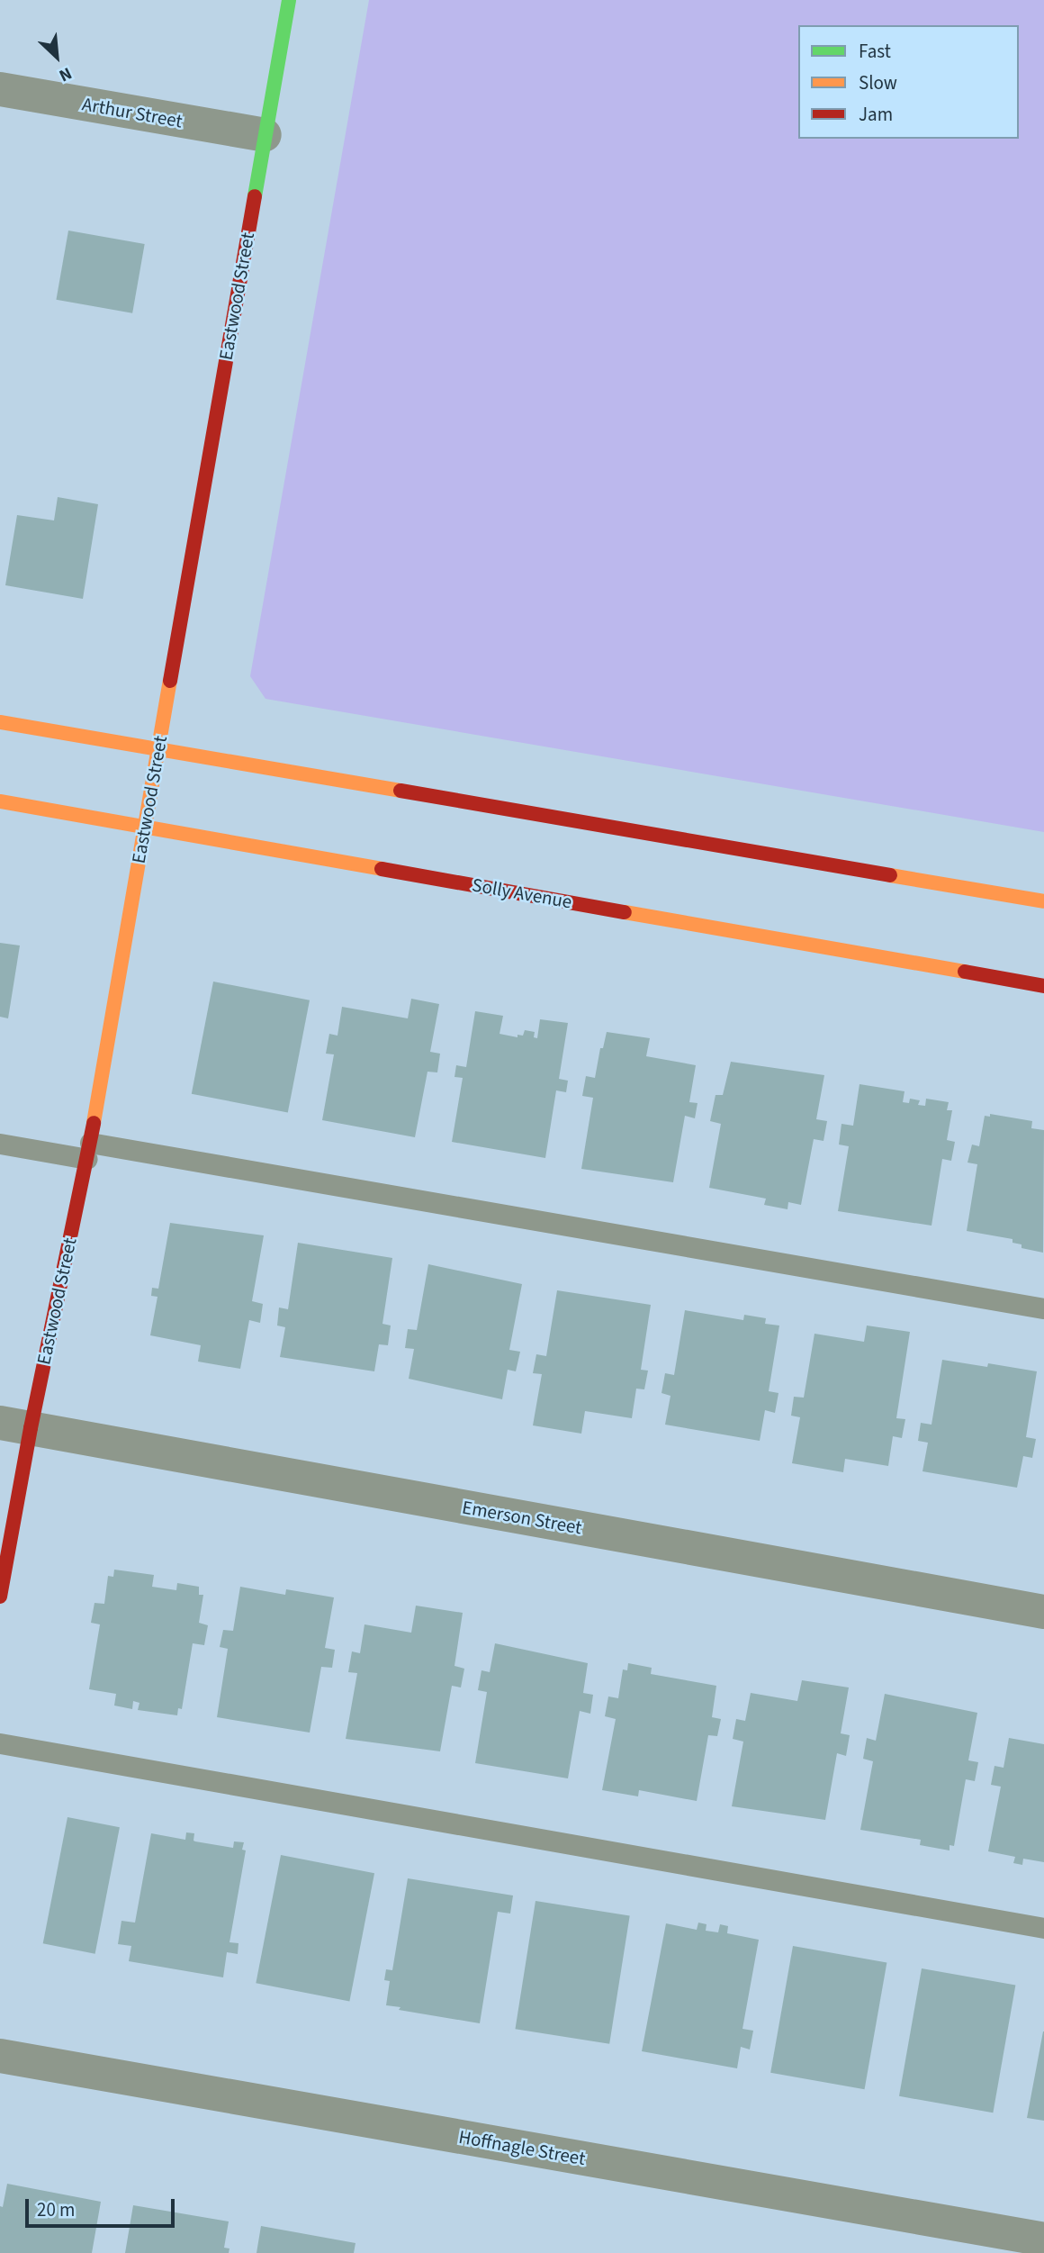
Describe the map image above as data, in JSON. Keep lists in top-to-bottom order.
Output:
{
  "streets": {
    "street": [
      "Arthur Street",
      "Eastwood Street",
      "Solly Avenue",
      "Emerson Street",
      "Hoffnagle Street"
    ]
  },
  "crossings": [
    ["Arthur Street", "Eastwood Street"],
    ["Eastwood Street", "Solly Avenue"],
    ["Eastwood Street", "Emerson Street"]
  ],
  "legend": ["Fast", "Slow", "Jam"],
  "scale_bar": "20 m",
  "north": "bottom right"
}
